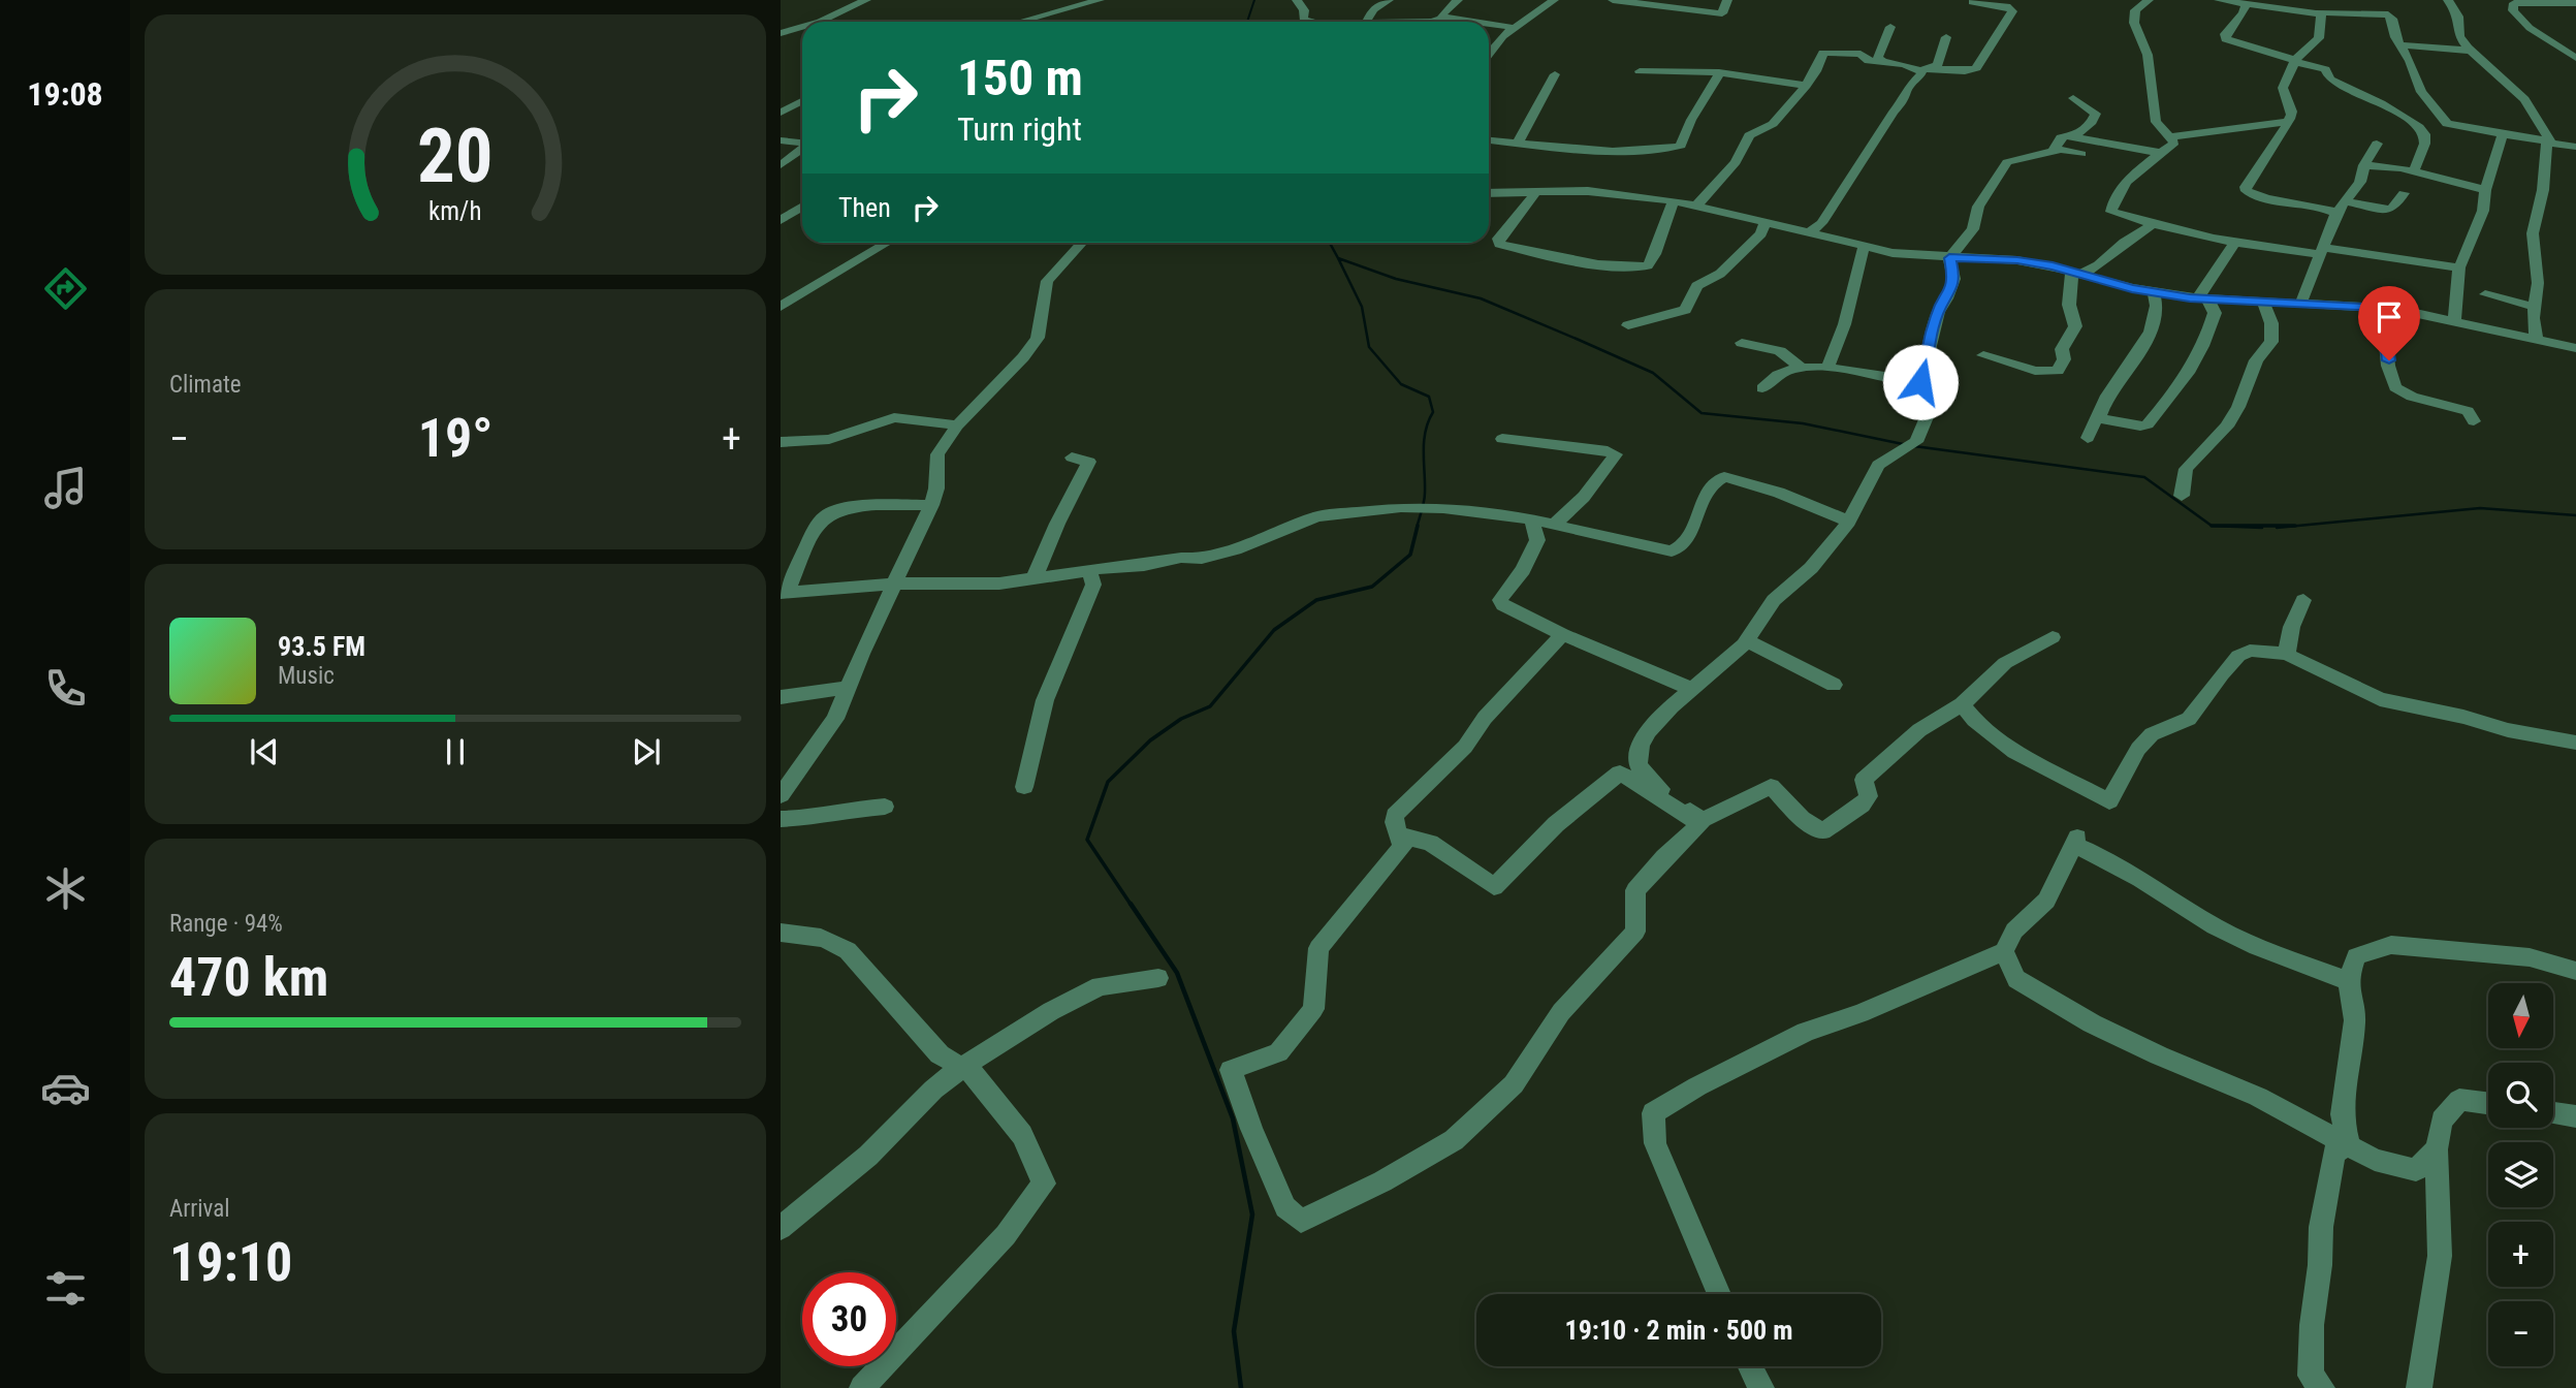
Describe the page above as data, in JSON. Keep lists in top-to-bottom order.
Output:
{
  "north": "bottom",
  "page": {
    "tabs": "19:08",
    "turn": ["150 m", "Turn right"],
    "then": "Then",
    "tile": [
      "Climate",
      ["Range · 94%", "470 km"],
      ["Arrival", "19:10"]
    ],
    "heat": ["−", "19°", "+"],
    "song": ["93.5 FM", "Music"],
    "map_buttons": ["+", "−"],
    "limit": "30",
    "trip": "19:10 · 2 min · 500 m",
    "gauge": ["20", "km/h"]
  }
}
